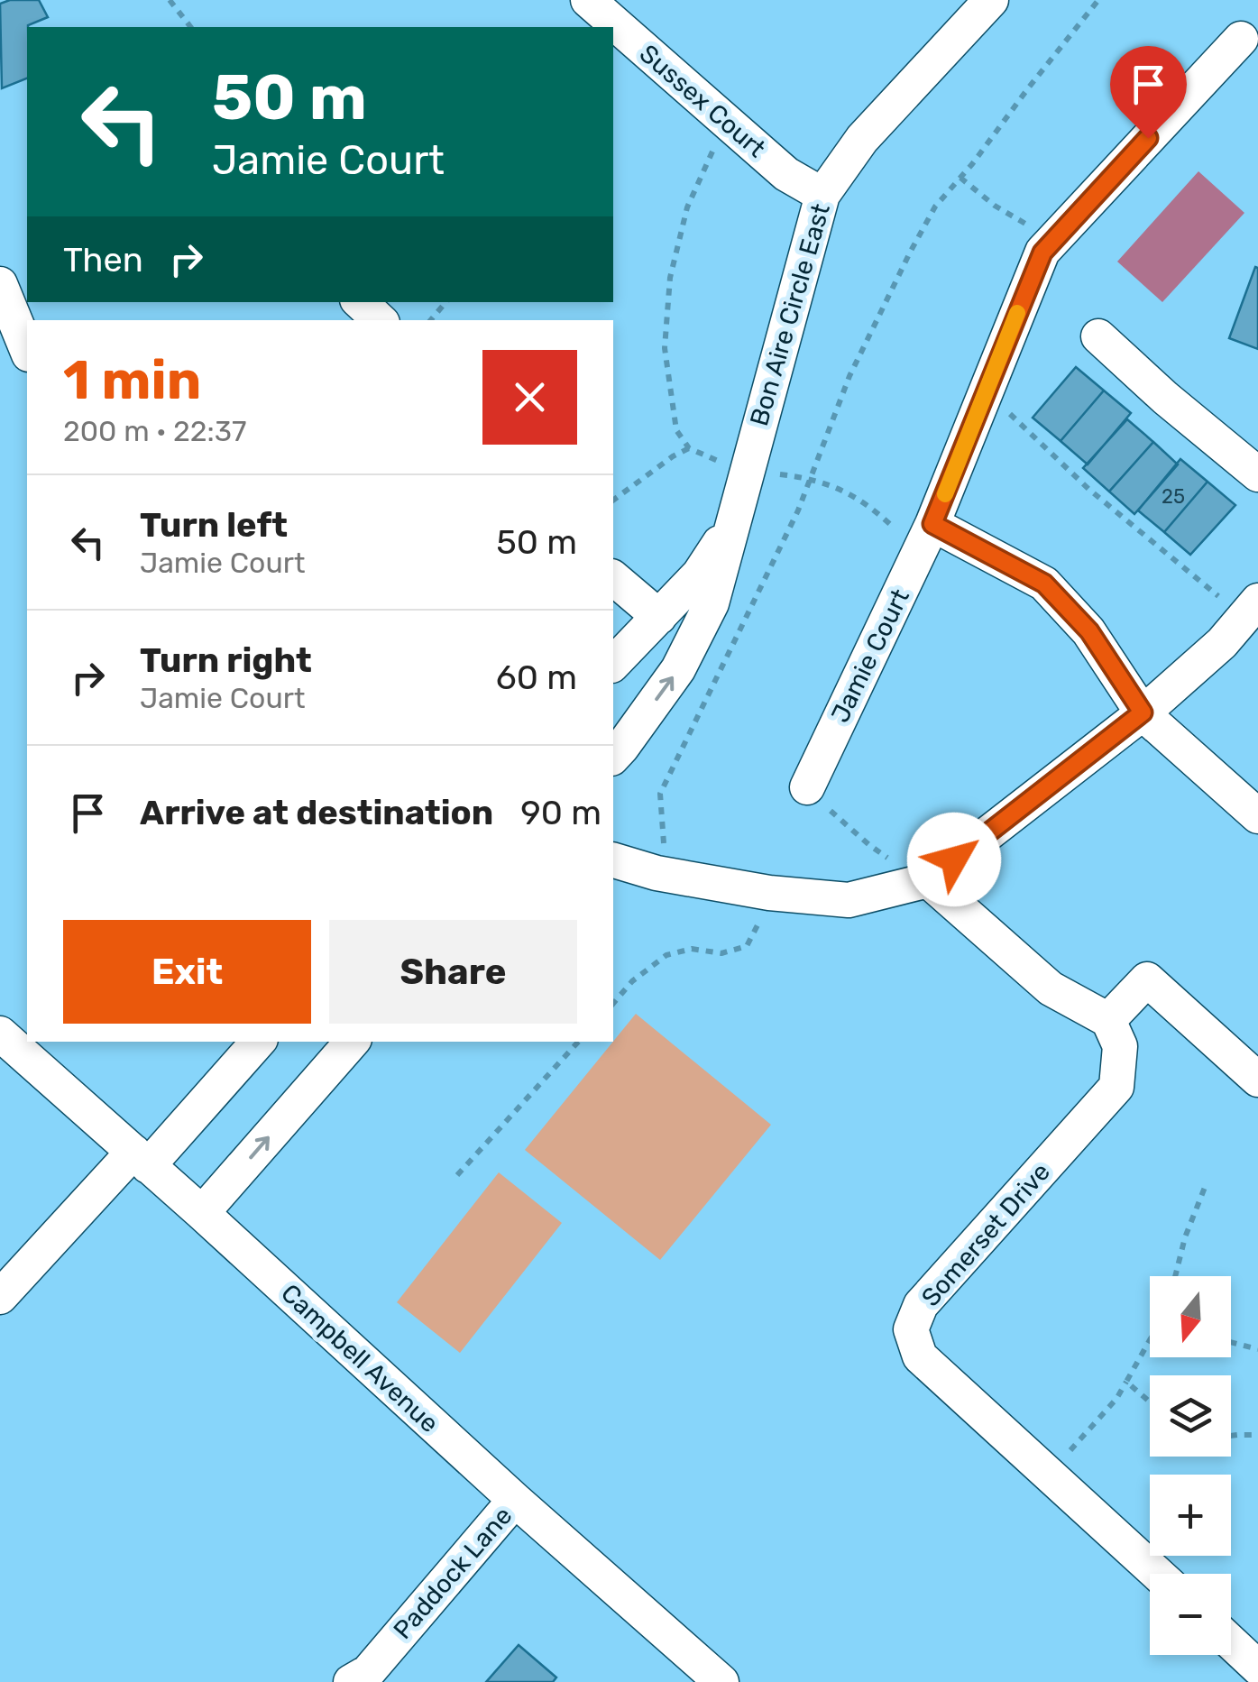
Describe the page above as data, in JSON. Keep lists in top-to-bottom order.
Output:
{
  "streets": {
    "street": [
      "Sussex Court",
      "Bon Aire Circle East",
      "Jamie Court",
      "Somerset Drive",
      "Campbell Avenue",
      "Paddock Lane"
    ]
  },
  "crossings": [
    ["Sussex Court", "Bon Aire Circle East"],
    ["Campbell Avenue", "Paddock Lane"]
  ],
  "house_numbers": ["25"],
  "north": "bottom",
  "page": {
    "turn": ["50 m", "Jamie Court"],
    "then": "Then",
    "heading": ["1 min", "200 m · 22:37"],
    "list": [
      {
        "name": "Turn left",
        "note": "Jamie Court",
        "value": "50 m"
      },
      {
        "name": "Turn right",
        "note": "Jamie Court",
        "value": "60 m"
      },
      {
        "name": "Arrive at destination",
        "value": "90 m"
      }
    ],
    "buttons": ["Exit", "Share"],
    "map_buttons": ["+", "−"]
  }
}
